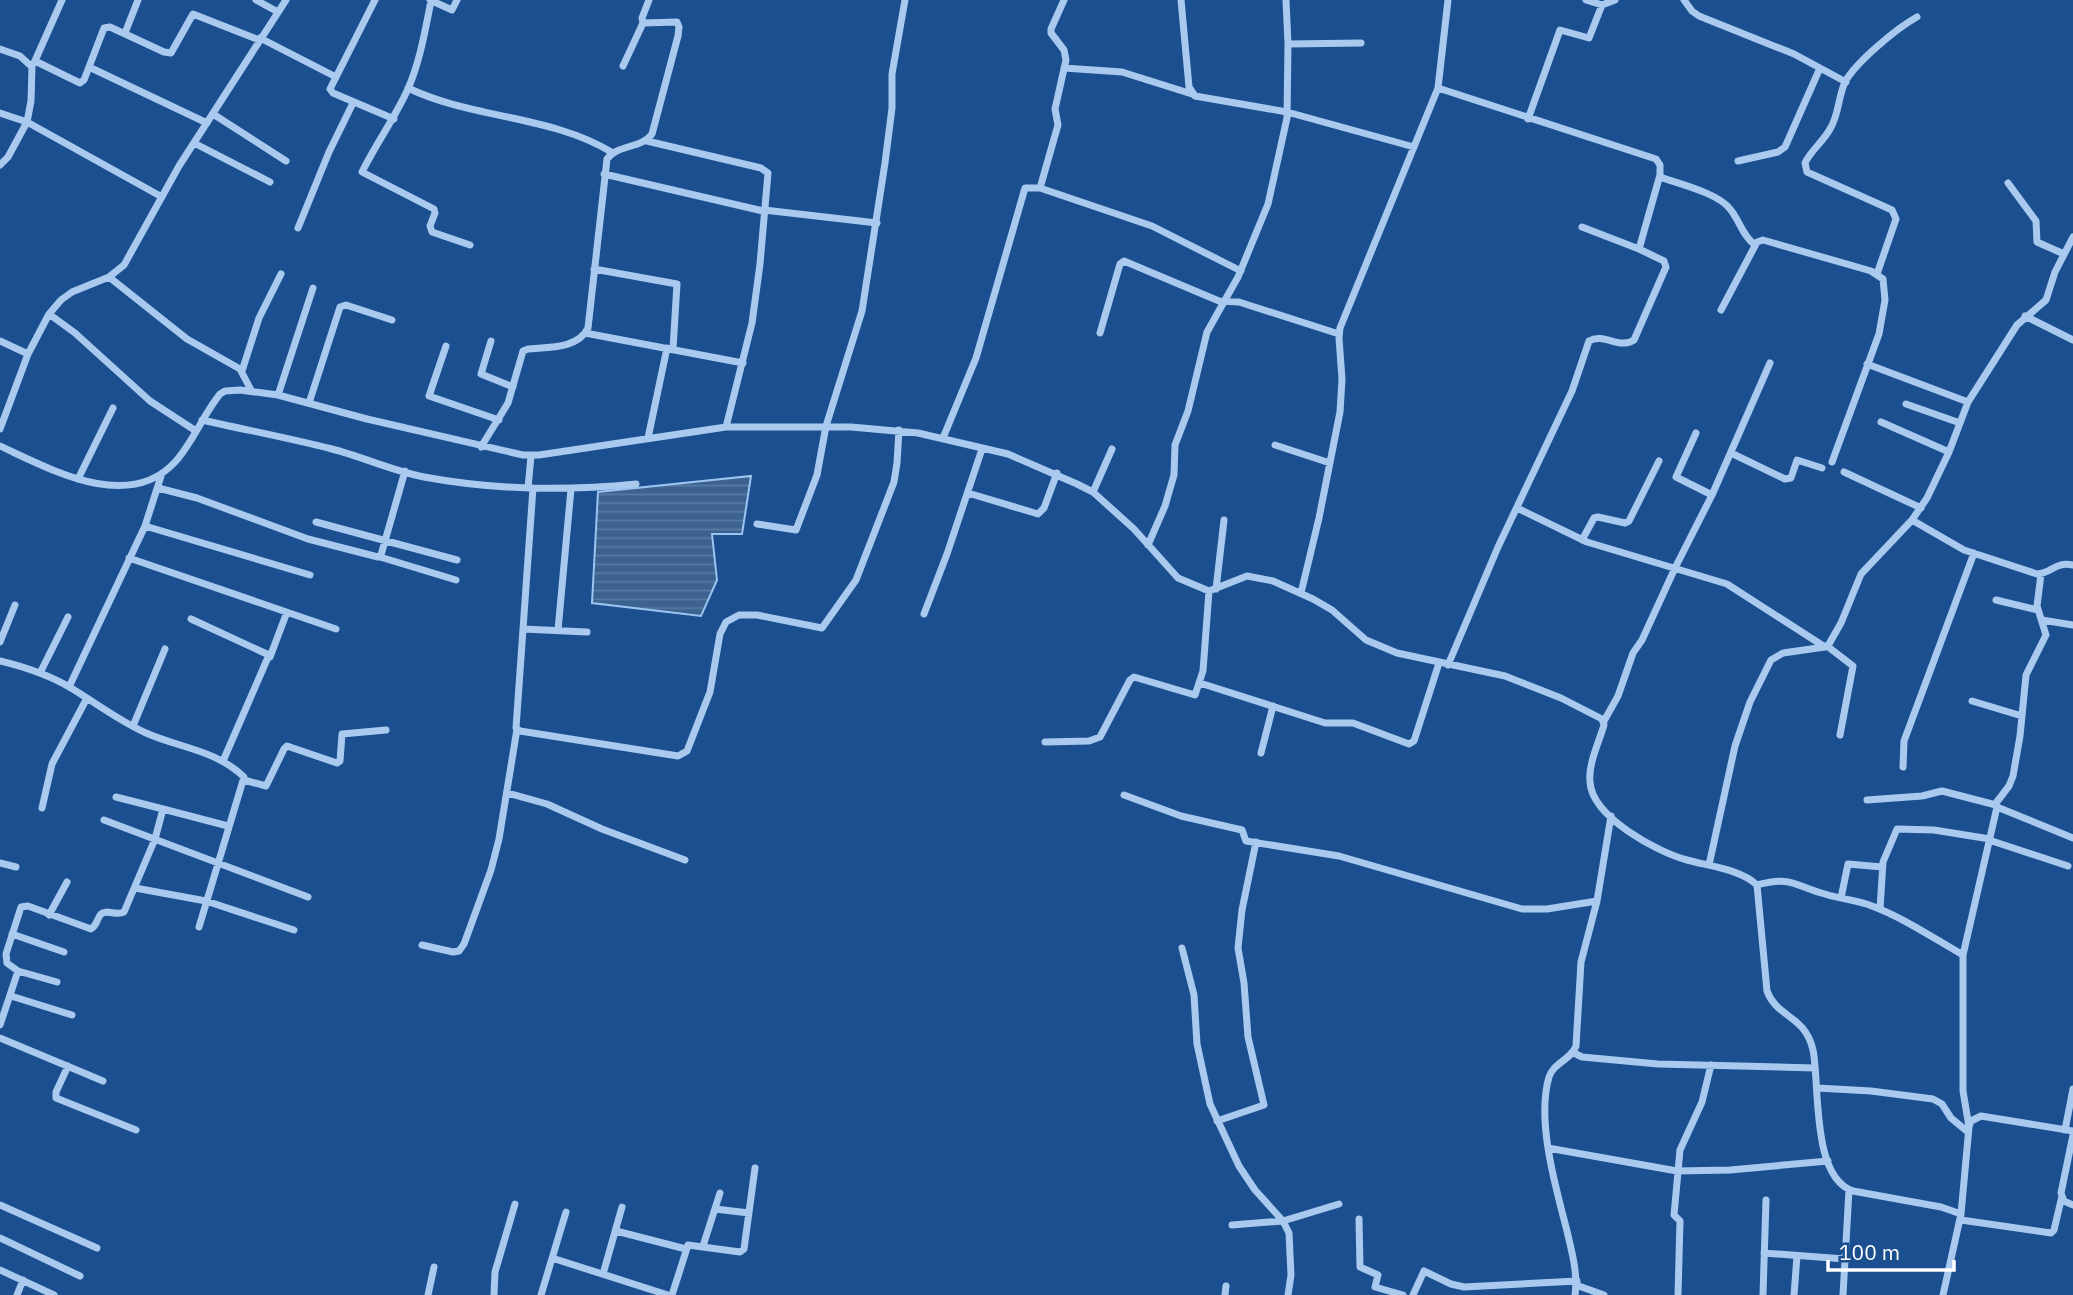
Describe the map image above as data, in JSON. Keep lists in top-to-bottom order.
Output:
{
  "scale_bar": "100 m"
}
